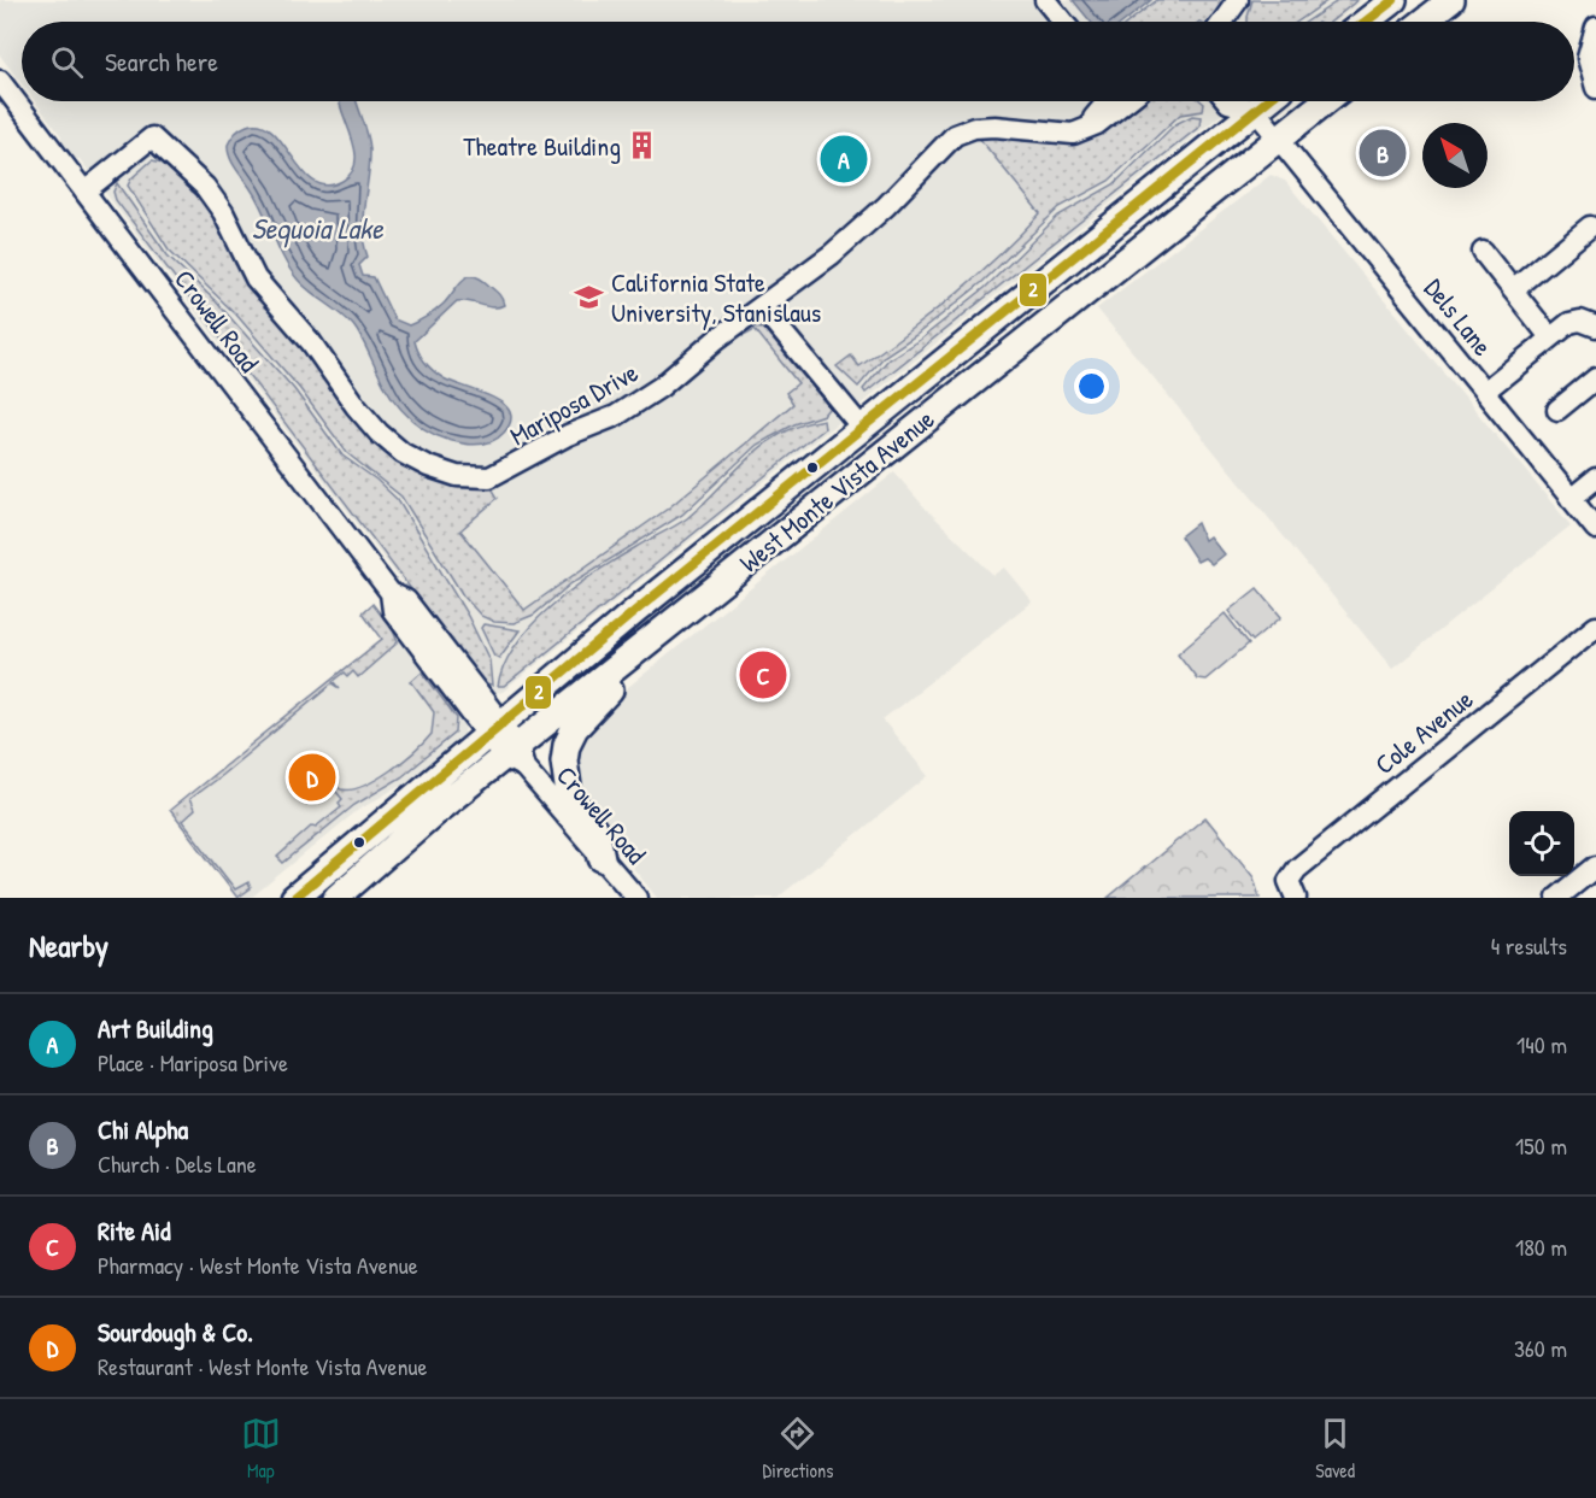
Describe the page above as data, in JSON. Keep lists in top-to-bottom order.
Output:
{
  "streets": {
    "main road": ["West Monte Vista Avenue"],
    "street": [
      "Dels Lane",
      "Crowell Road",
      "Mariposa Drive",
      "Cole Avenue"
    ]
  },
  "crossings": [
    ["Dels Lane", "West Monte Vista Avenue"],
    ["Crowell Road", "Mariposa Drive"],
    ["Crowell Road", "West Monte Vista Avenue"]
  ],
  "water": ["Sequoia Lake"],
  "places": {
    "building": ["Theatre Building"],
    "school or university": ["California State University, Stanislaus"]
  },
  "lines": ["transit line 2"],
  "north": "top left",
  "page": {
    "search": "Search here",
    "pins": [
      "B",
      "A",
      "C",
      "D"
    ],
    "heading": ["Nearby", "4 results"],
    "list": [
      {
        "mark": "A",
        "name": "Art Building",
        "note": "Place · Mariposa Drive",
        "value": "140 m"
      },
      {
        "mark": "B",
        "name": "Chi Alpha",
        "note": "Church · Dels Lane",
        "value": "150 m"
      },
      {
        "mark": "C",
        "name": "Rite Aid",
        "note": "Pharmacy · West Monte Vista Avenue",
        "value": "180 m"
      },
      {
        "mark": "D",
        "name": "Sourdough & Co.",
        "note": "Restaurant · West Monte Vista Avenue",
        "value": "360 m"
      }
    ],
    "nav": ["Map", "Directions", "Saved"]
  }
}
